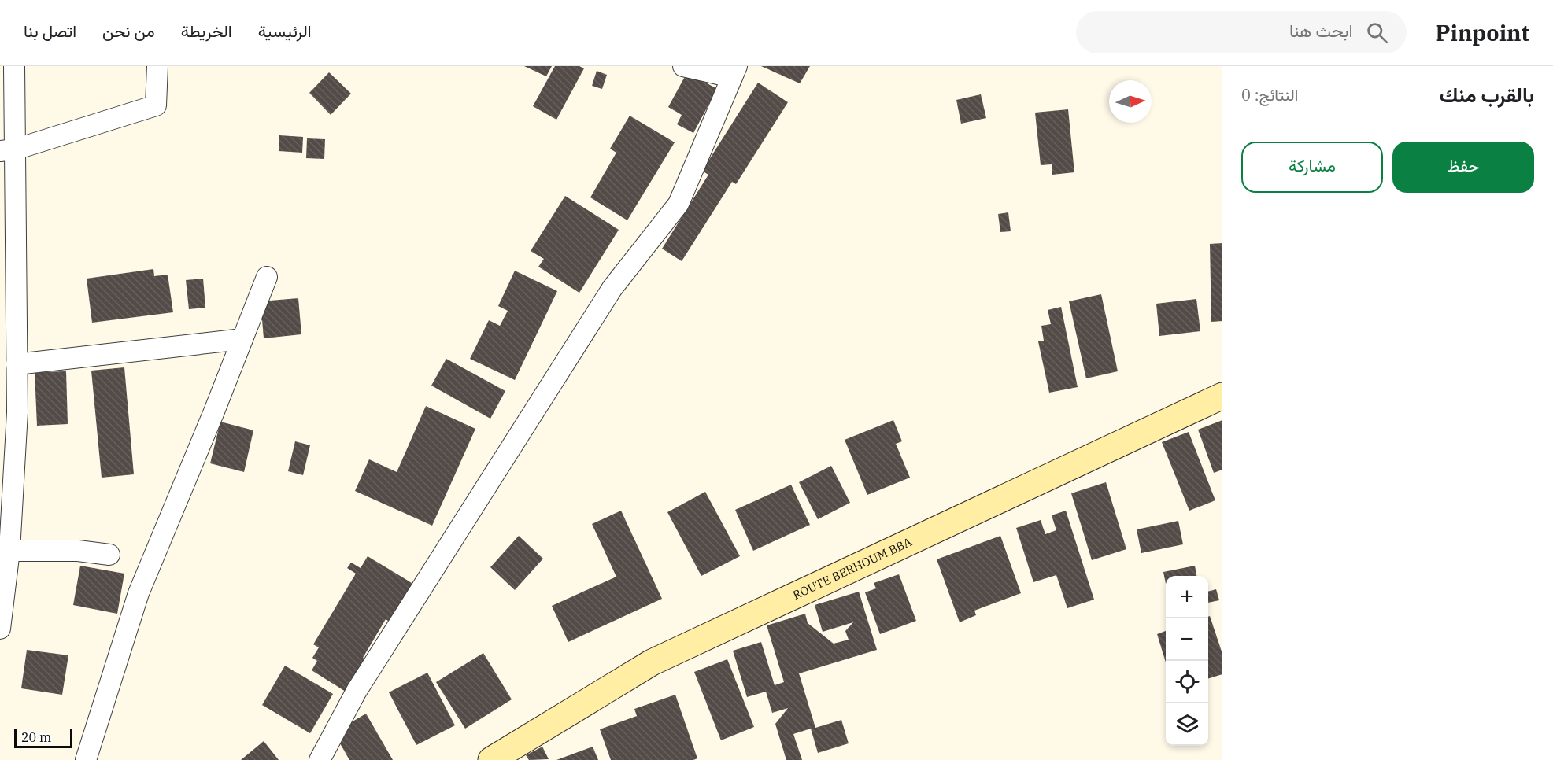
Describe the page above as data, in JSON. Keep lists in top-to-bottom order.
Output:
{
  "streets": {
    "main road": ["ROUTE BERHOUM BBA"]
  },
  "scale_bar": "20 m",
  "north": "right",
  "page": {
    "header": "Pinpoint",
    "search": "ابحث هنا",
    "nav": [
      "الرئيسية",
      "الخريطة",
      "من نحن",
      "اتصل بنا"
    ],
    "heading": ["بالقرب منك", "النتائج: 0"],
    "buttons": ["حفظ", "مشاركة"],
    "map_buttons": ["+", "−"],
    "scale": "20 m"
  }
}
